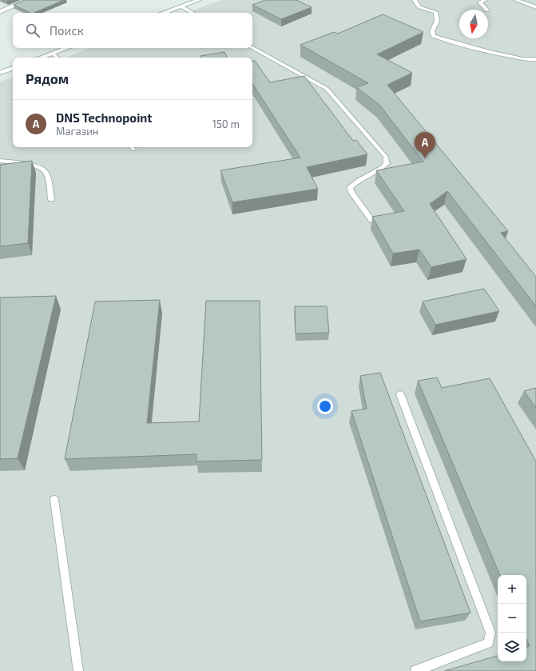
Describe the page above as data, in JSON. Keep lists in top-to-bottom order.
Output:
{
  "north": "bottom",
  "page": {
    "search": "Поиск",
    "heading": "Рядом",
    "list": [
      {
        "mark": "A",
        "name": "DNS Technopoint",
        "note": "Магазин",
        "value": "150 m"
      }
    ],
    "pins": "A",
    "map_buttons": ["+", "−"]
  }
}
